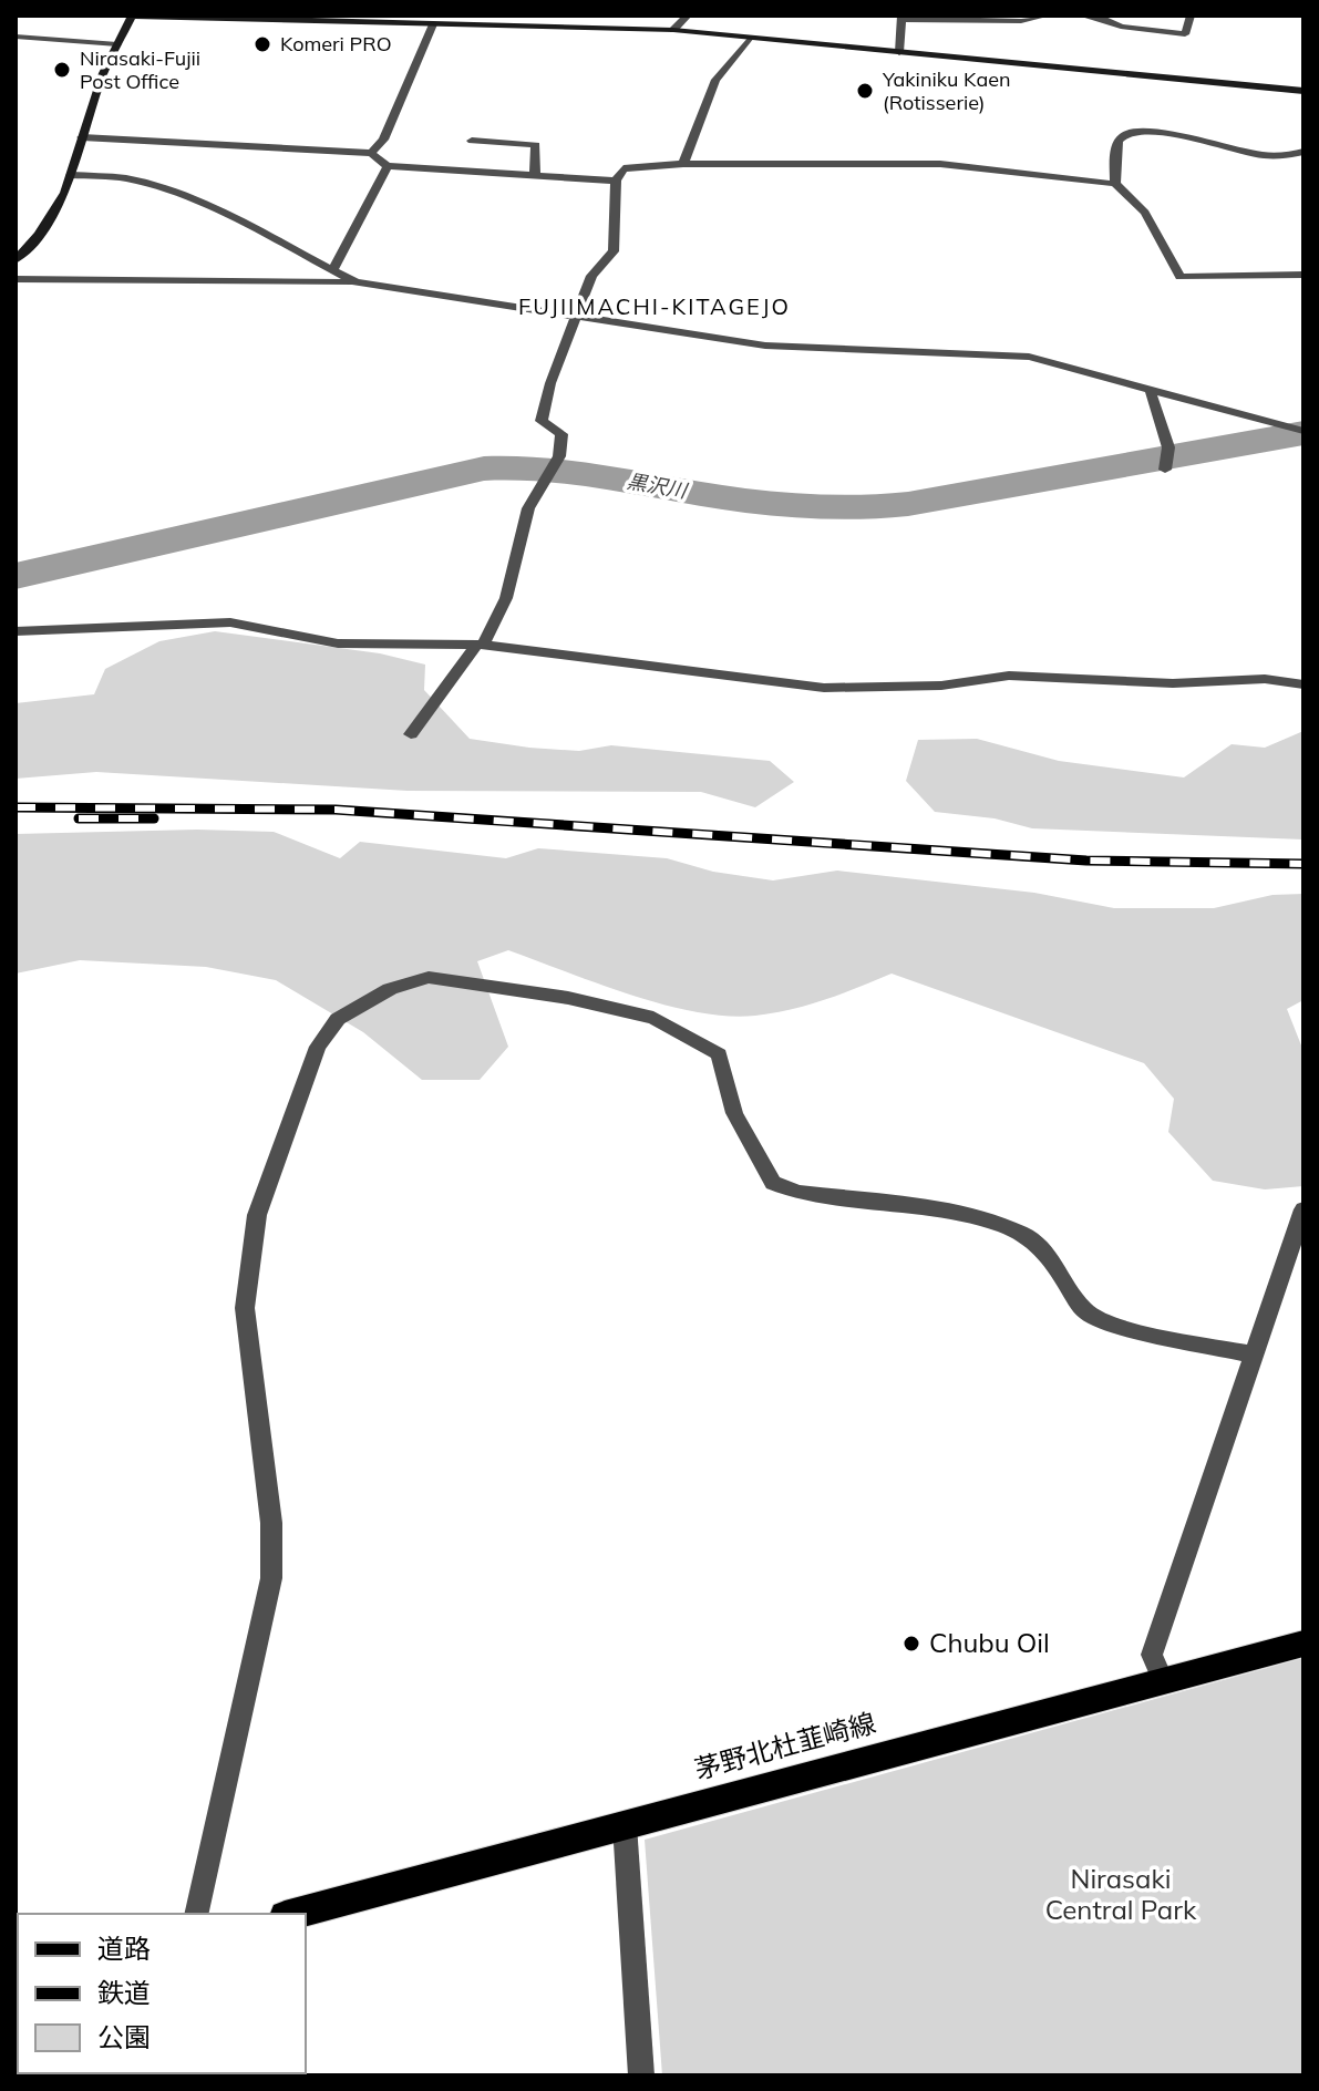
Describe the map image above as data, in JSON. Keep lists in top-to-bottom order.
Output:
{
  "streets": {
    "main road": ["茅野北杜韮崎線"]
  },
  "districts": ["FUJIIMACHI-KITAGEJO"],
  "water": ["黒沢川"],
  "parks": ["Nirasaki Central Park"],
  "places": [
    "Komeri PRO",
    "Nirasaki-Fujii Post Office",
    "Yakiniku Kaen (Rotisserie)",
    "Chubu Oil"
  ],
  "legend": ["道路", "鉄道", "公園"]
}
